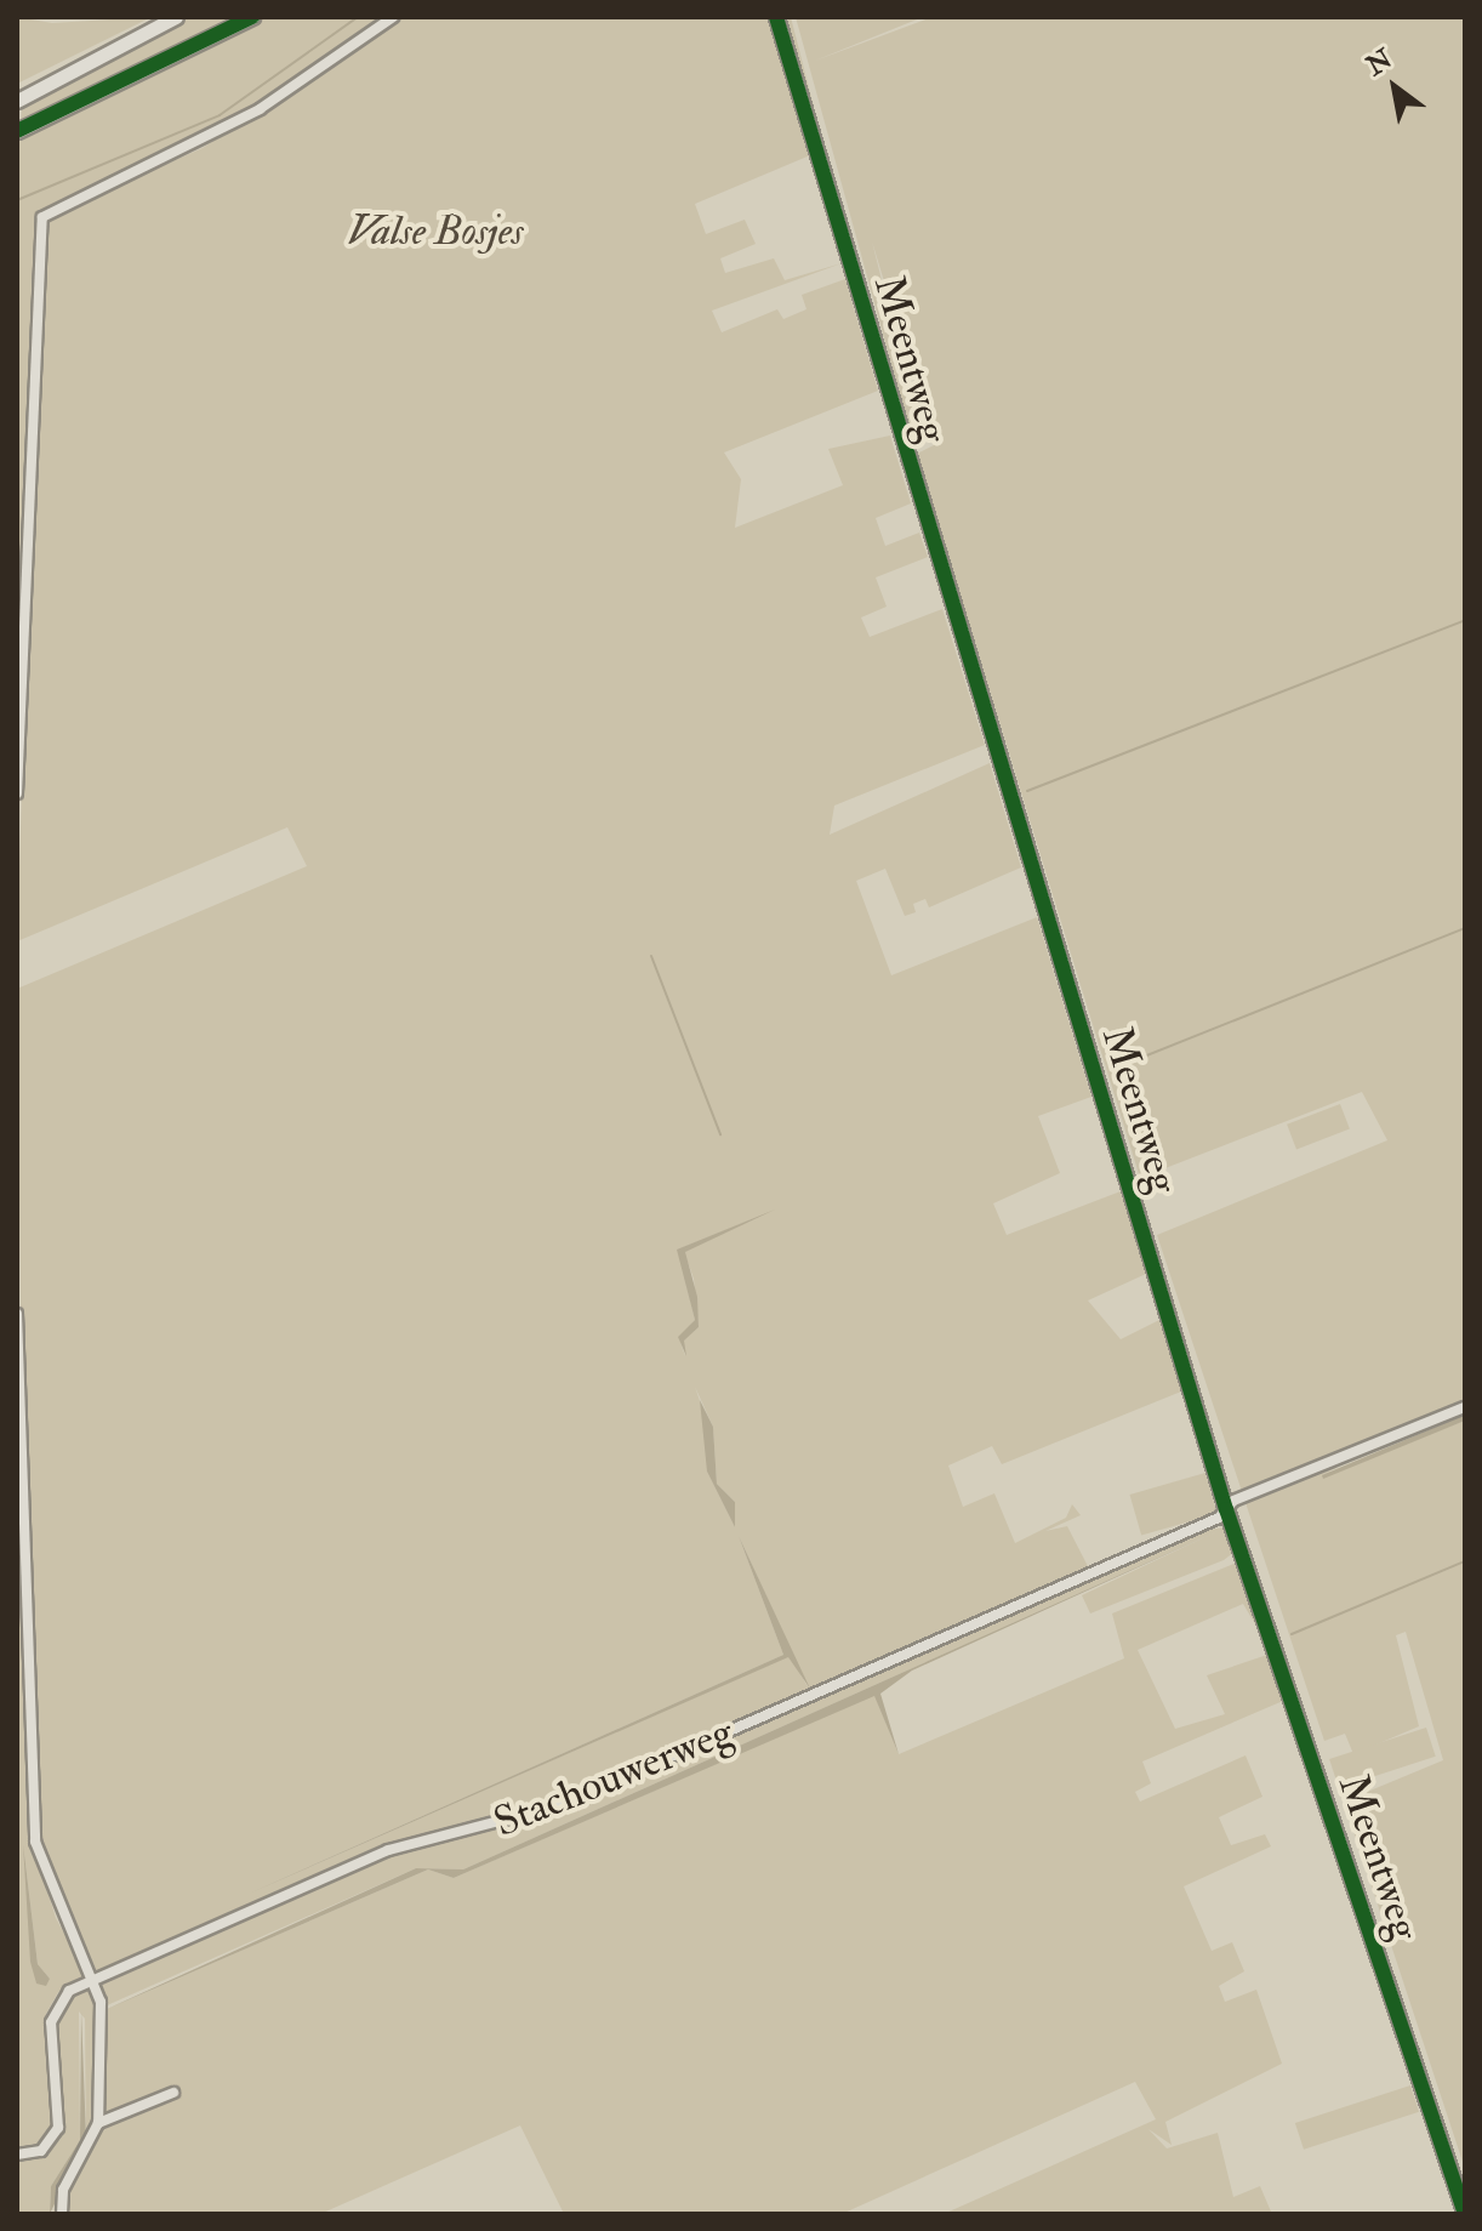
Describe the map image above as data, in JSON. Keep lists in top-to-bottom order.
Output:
{
  "streets": {
    "street": ["Meentweg", "Stachouwerweg"]
  },
  "crossings": [
    ["Meentweg", "Stachouwerweg"]
  ],
  "parks": ["Valse Bosjes"],
  "north": "top left"
}
